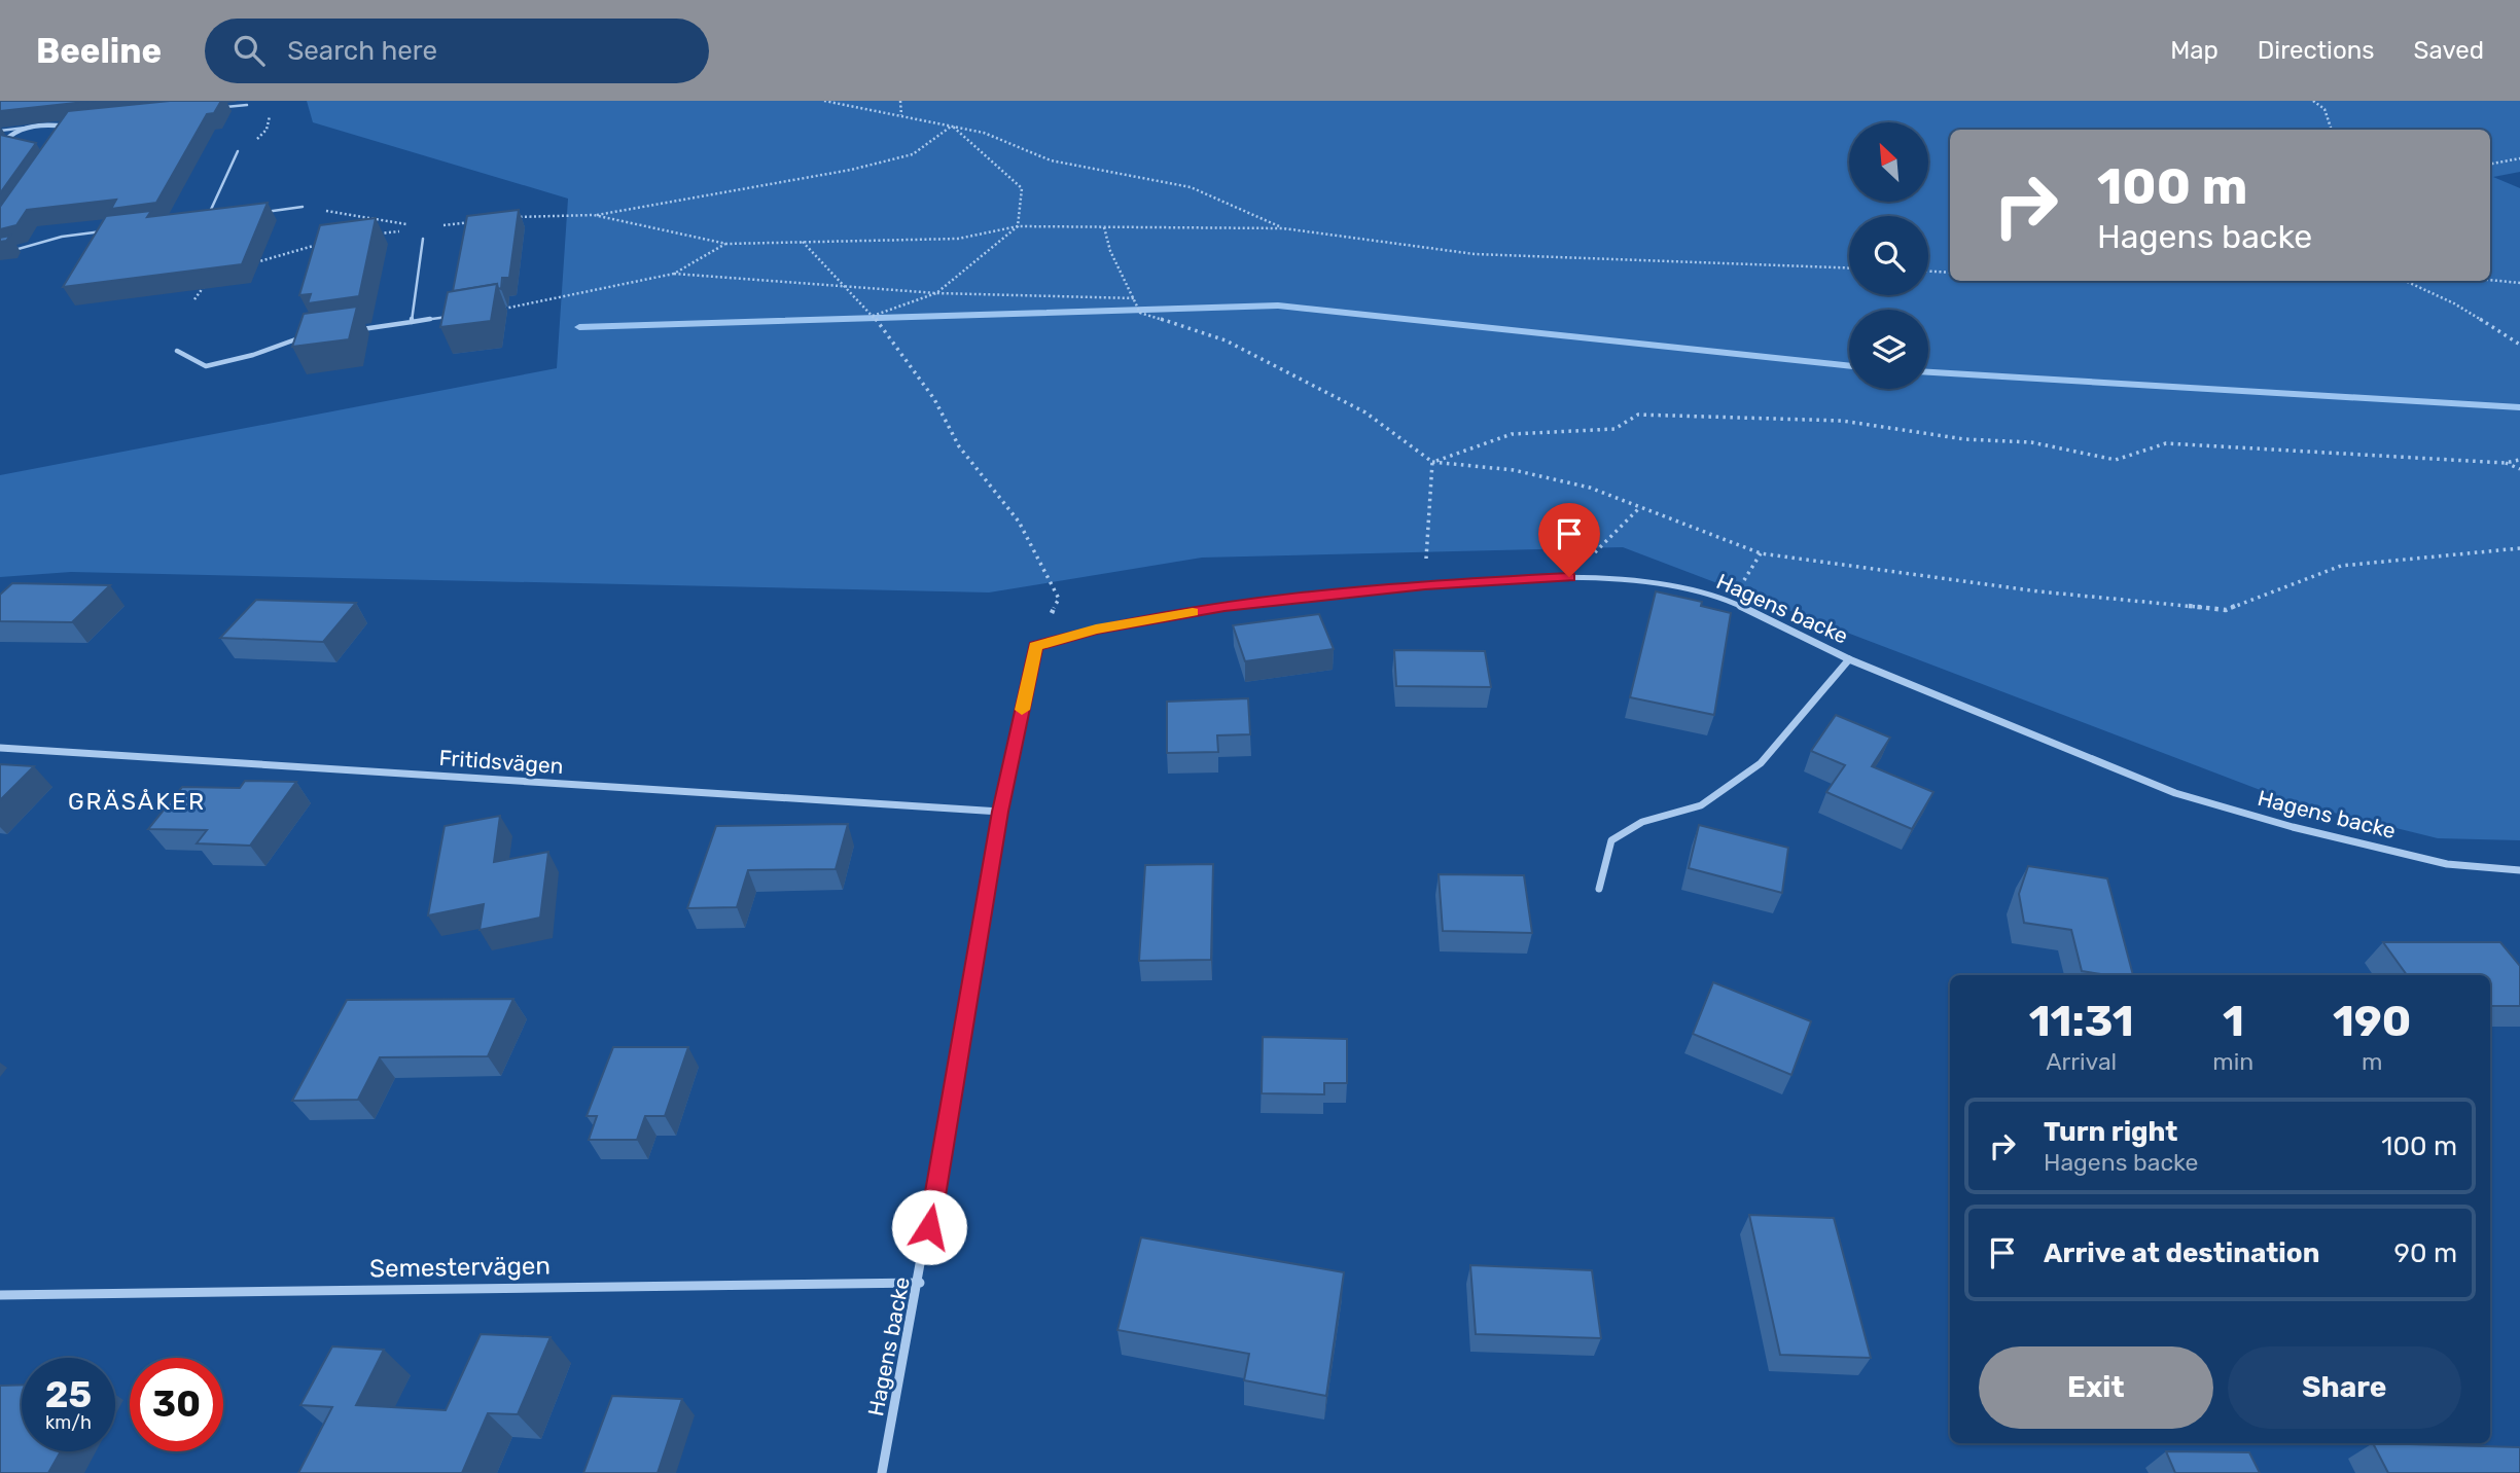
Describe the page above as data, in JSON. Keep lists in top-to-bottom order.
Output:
{
  "streets": {
    "street": ["Hagens backe", "Fritidsvägen", "Semestervägen"]
  },
  "crossings": [
    ["Hagens backe", "Fritidsvägen"],
    ["Hagens backe", "Semestervägen"]
  ],
  "districts": ["GRÄSÅKER"],
  "north": "top left",
  "page": {
    "header": "Beeline",
    "search": "Search here",
    "nav": ["Map", "Directions", "Saved"],
    "turn": ["100 m", "Hagens backe"],
    "eta": [
      "11:31",
      "Arrival",
      "1",
      "min",
      "190",
      "m"
    ],
    "list": [
      {
        "name": "Turn right",
        "note": "Hagens backe",
        "value": "100 m"
      },
      {
        "name": "Arrive at destination",
        "value": "90 m"
      }
    ],
    "buttons": ["Exit", "Share"],
    "speed": "25 km/h",
    "limit": "30"
  }
}
